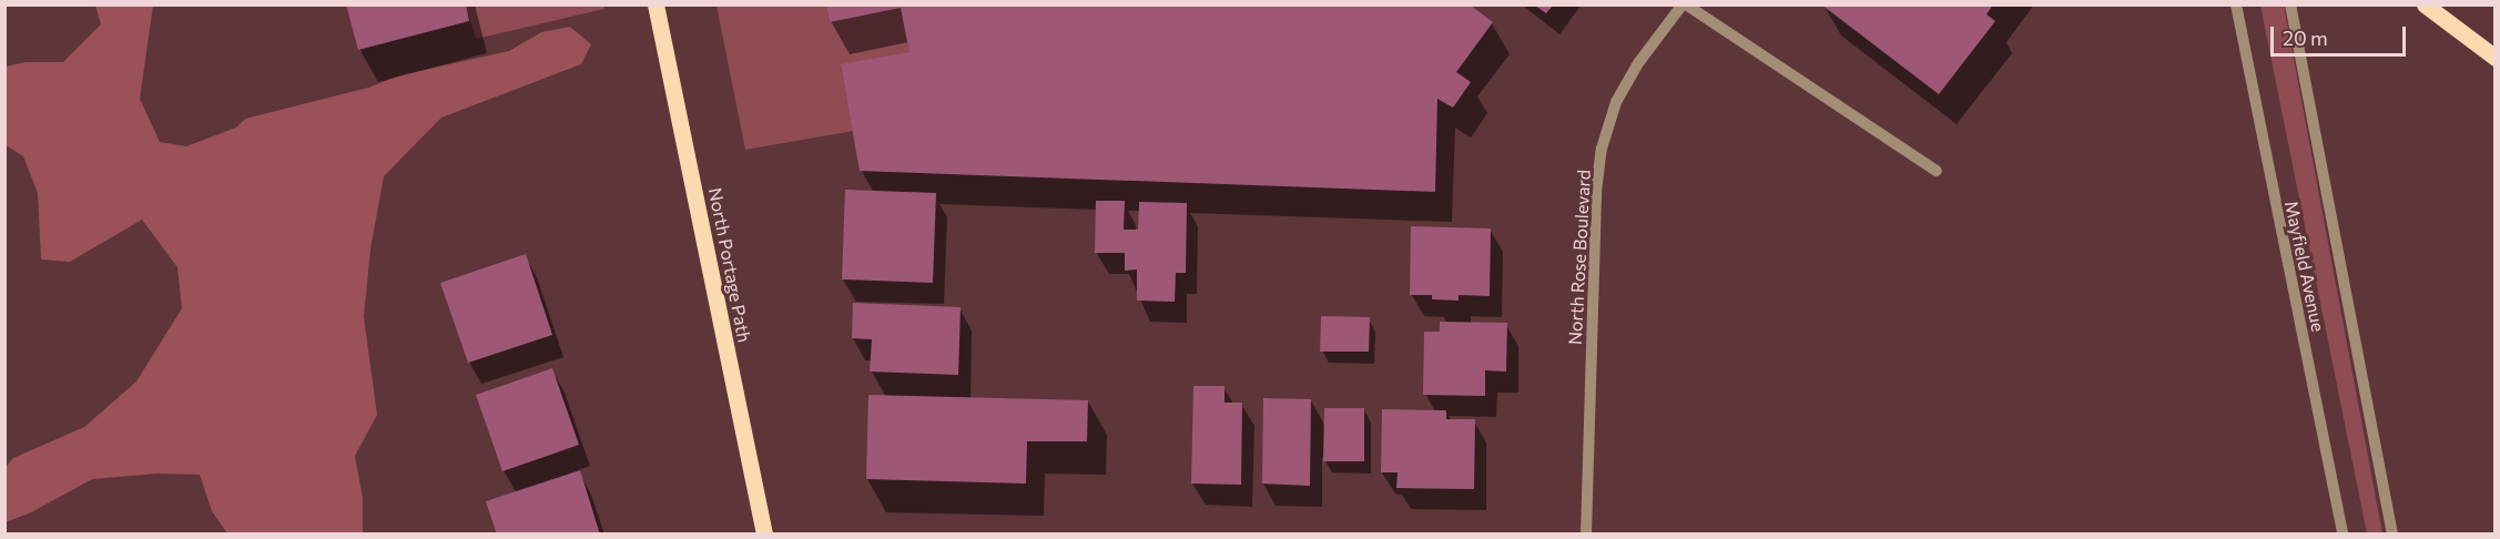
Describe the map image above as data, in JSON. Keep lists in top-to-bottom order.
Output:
{
  "streets": {
    "main road": ["North Portage Path"],
    "street": ["North Rose Boulevard", "Mayfield Avenue"]
  },
  "scale_bar": "20 m"
}
